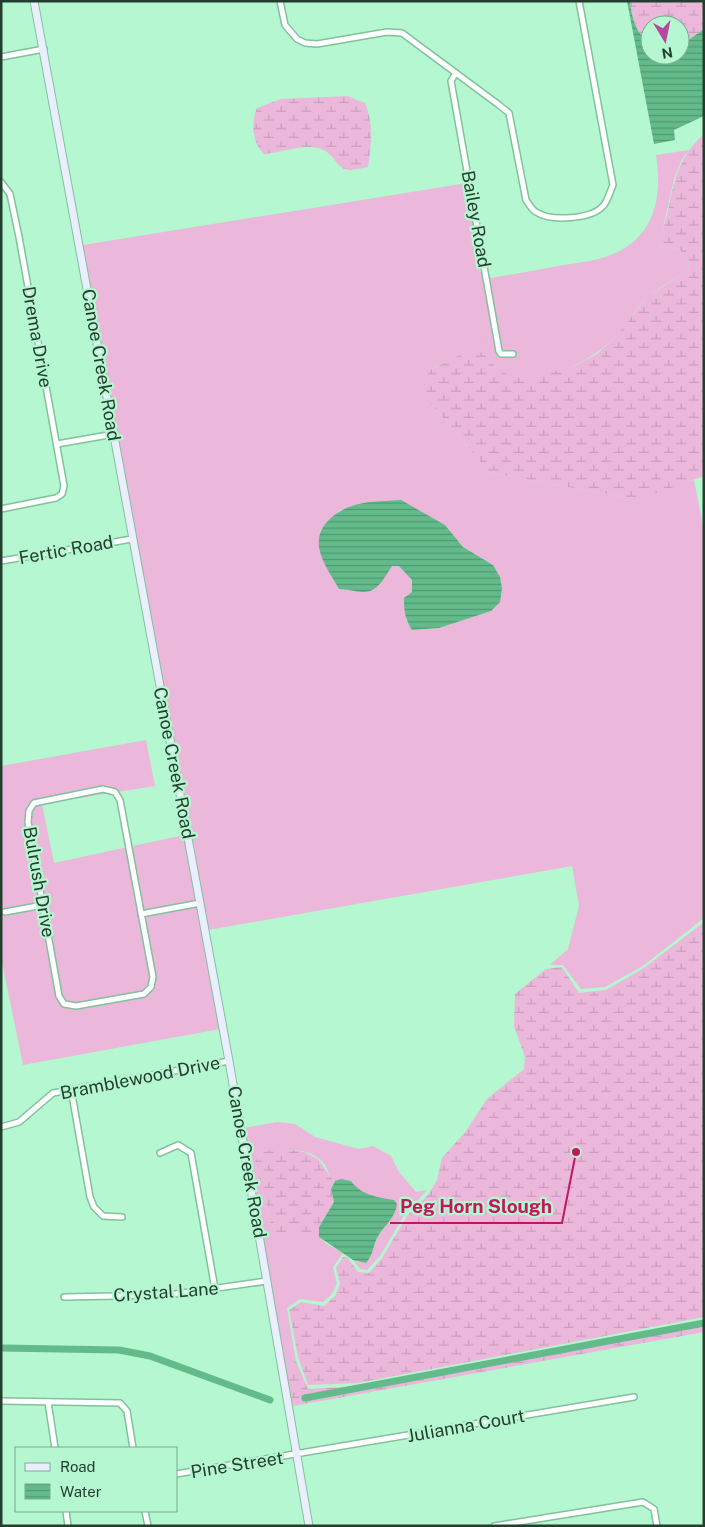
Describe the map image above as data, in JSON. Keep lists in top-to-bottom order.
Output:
{
  "streets": {
    "main road": ["Canoe Creek Road"],
    "street": [
      "Bailey Road",
      "Drema Drive",
      "Fertic Road",
      "Bulrush Drive",
      "Bramblewood Drive",
      "Crystal Lane",
      "Julianna Court",
      "Pine Street"
    ]
  },
  "crossings": [
    ["Canoe Creek Road", "Fertic Road"],
    ["Canoe Creek Road", "Bramblewood Drive"],
    ["Canoe Creek Road", "Crystal Lane"],
    ["Canoe Creek Road", "Julianna Court"],
    ["Canoe Creek Road", "Pine Street"],
    ["Julianna Court", "Pine Street"]
  ],
  "places": ["Peg Horn Slough"],
  "legend": ["Road", "Water"],
  "north": "bottom"
}
